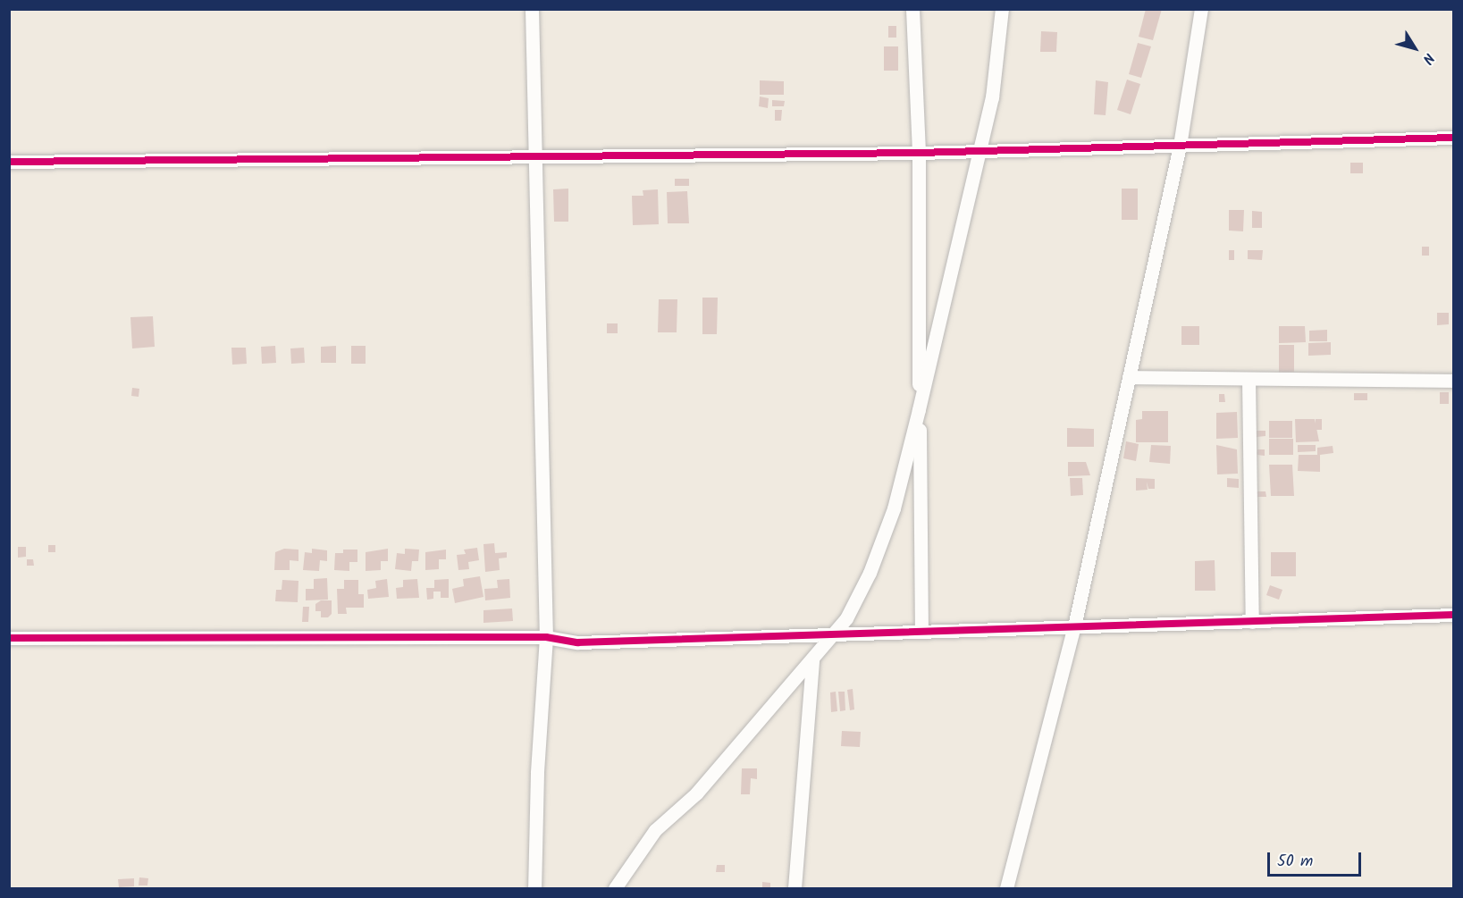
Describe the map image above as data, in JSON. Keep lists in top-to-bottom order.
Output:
{
  "scale_bar": "50 m",
  "north": "bottom right"
}
